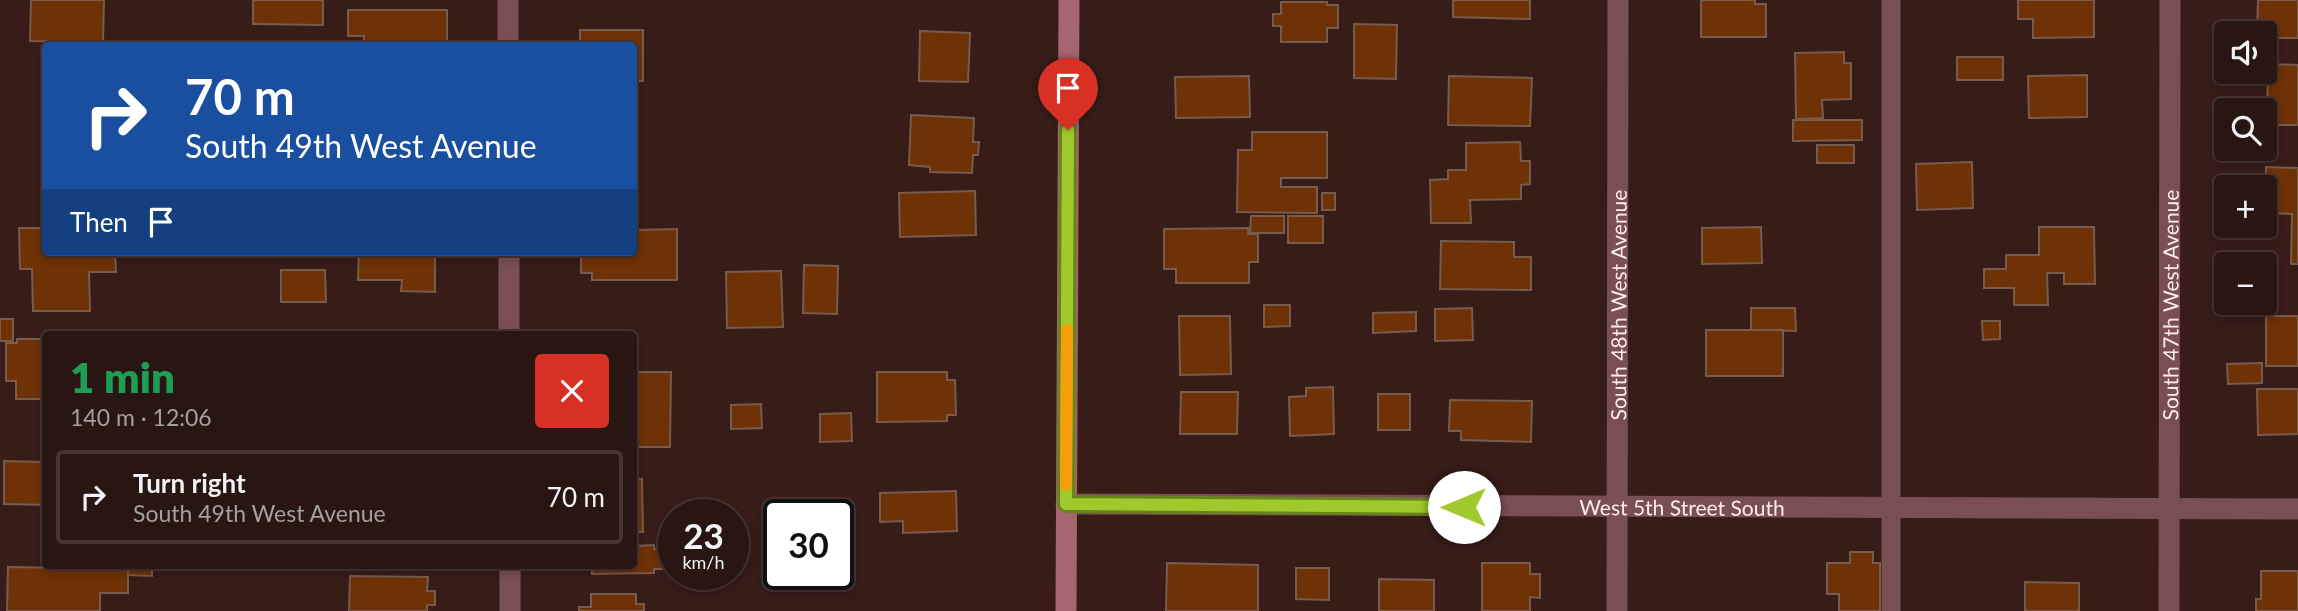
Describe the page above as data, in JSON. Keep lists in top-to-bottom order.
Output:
{
  "streets": {
    "street": ["South 48th West Avenue", "South 47th West Avenue", "West 5th Street South"]
  },
  "crossings": [
    ["South 48th West Avenue", "West 5th Street South"],
    ["South 47th West Avenue", "West 5th Street South"]
  ],
  "page": {
    "map_buttons": ["+", "−"],
    "turn": ["70 m", "South 49th West Avenue"],
    "then": "Then",
    "heading": ["1 min", "140 m · 12:06"],
    "list": [
      {
        "name": "Turn right",
        "note": "South 49th West Avenue",
        "value": "70 m"
      }
    ],
    "speed": "23 km/h",
    "limit": "30"
  }
}
